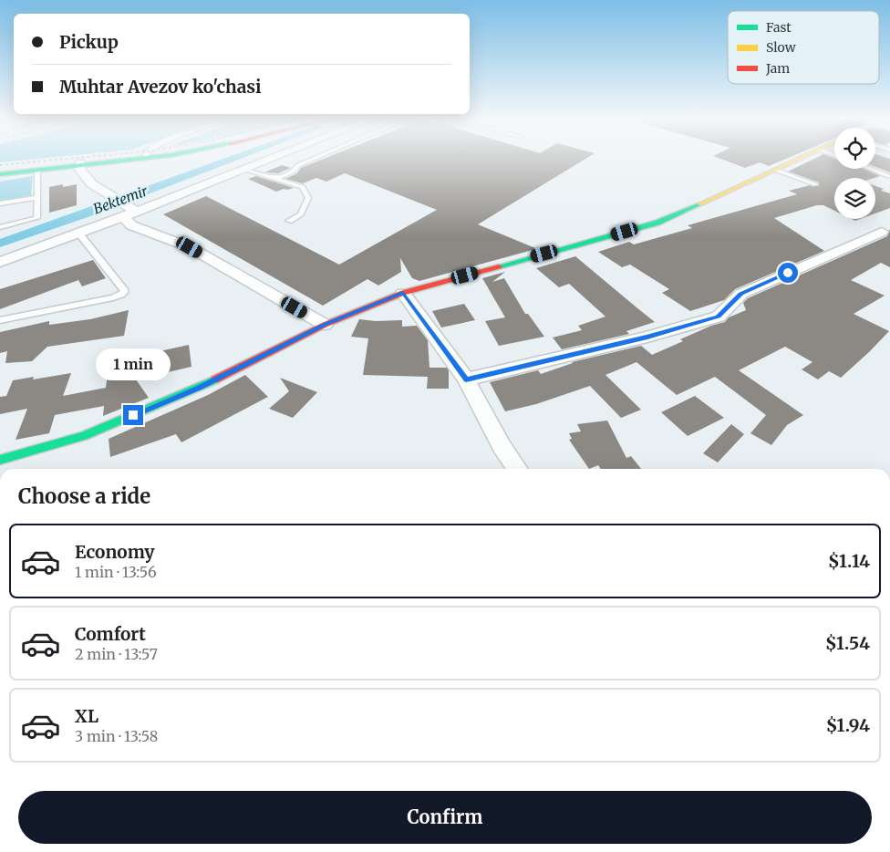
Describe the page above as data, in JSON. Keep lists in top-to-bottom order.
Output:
{
  "water": ["Bektemir"],
  "legend": ["Fast", "Slow", "Jam"],
  "page": {
    "banner": ["Pickup", "Muhtar Avezov ko'chasi"],
    "bubble": "1 min",
    "heading": "Choose a ride",
    "list": [
      {
        "name": "Economy",
        "note": "1 min · 13:56",
        "value": "$1.14"
      },
      {
        "name": "Comfort",
        "note": "2 min · 13:57",
        "value": "$1.54"
      },
      {
        "name": "XL",
        "note": "3 min · 13:58",
        "value": "$1.94"
      }
    ],
    "buttons": "Confirm"
  }
}
